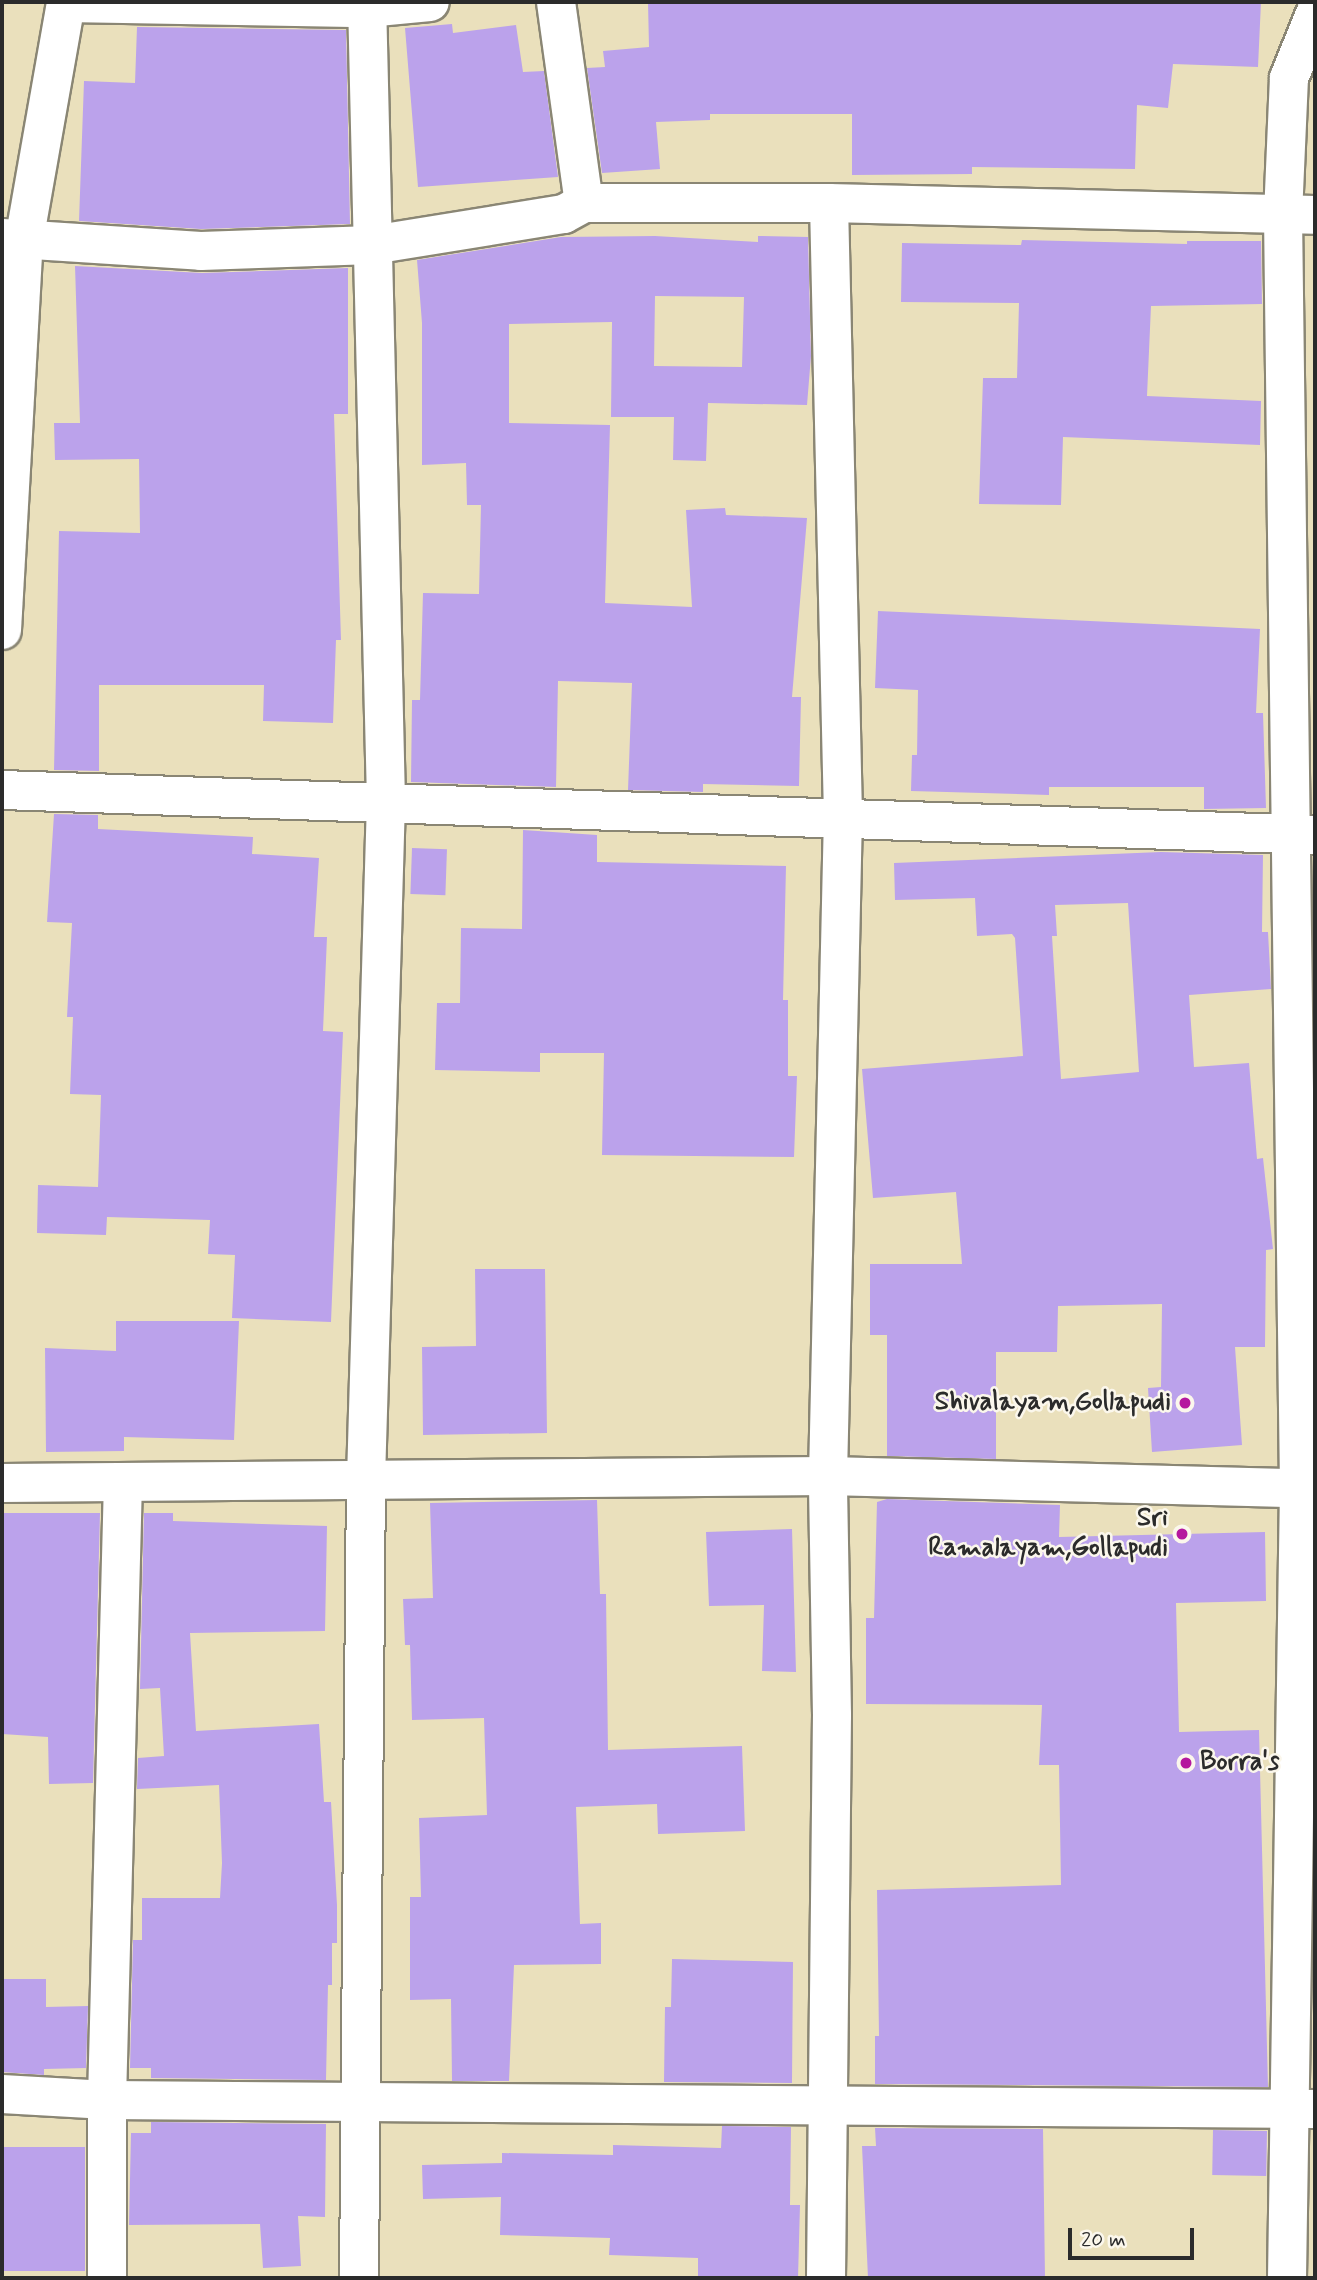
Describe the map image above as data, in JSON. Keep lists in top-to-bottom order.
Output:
{
  "places": ["Shivalayam,Gollapudi", "Sri Ramalayam,Gollapudi", "Borra's"],
  "scale_bar": "20 m"
}
